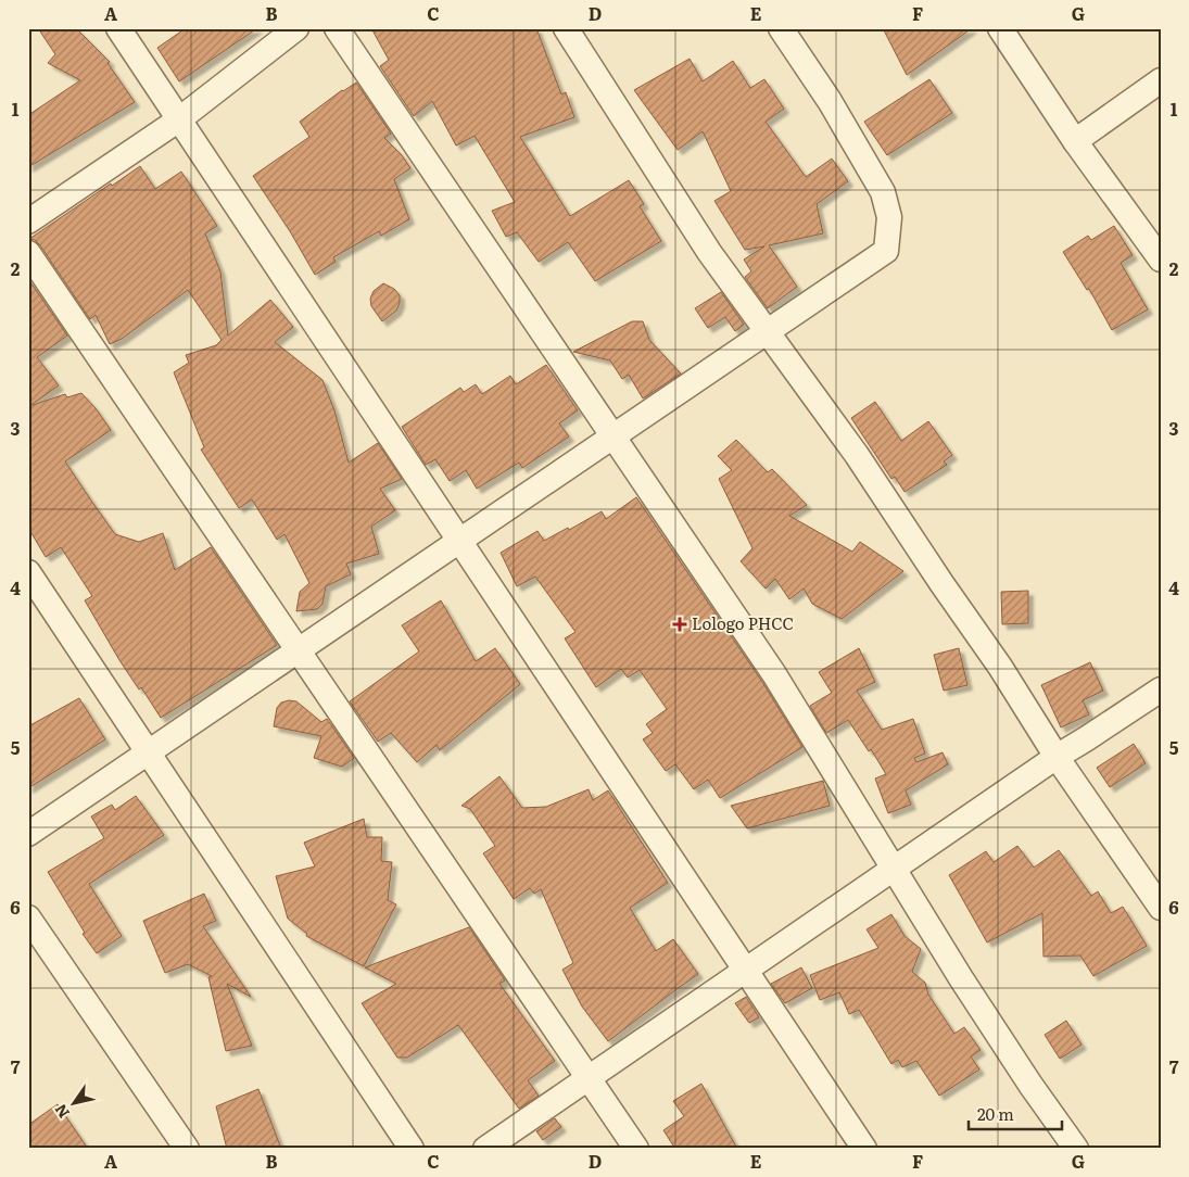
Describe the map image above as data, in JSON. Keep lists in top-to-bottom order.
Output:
{
  "places": {
    "health": ["Lologo PHCC"]
  },
  "scale_bar": "20 m",
  "north": "bottom left",
  "grid": {
    "columns": [
      "A",
      "B",
      "C",
      "D",
      "E",
      "F",
      "G"
    ],
    "rows": [
      "1",
      "2",
      "3",
      "4",
      "5",
      "6",
      "7"
    ]
  }
}
